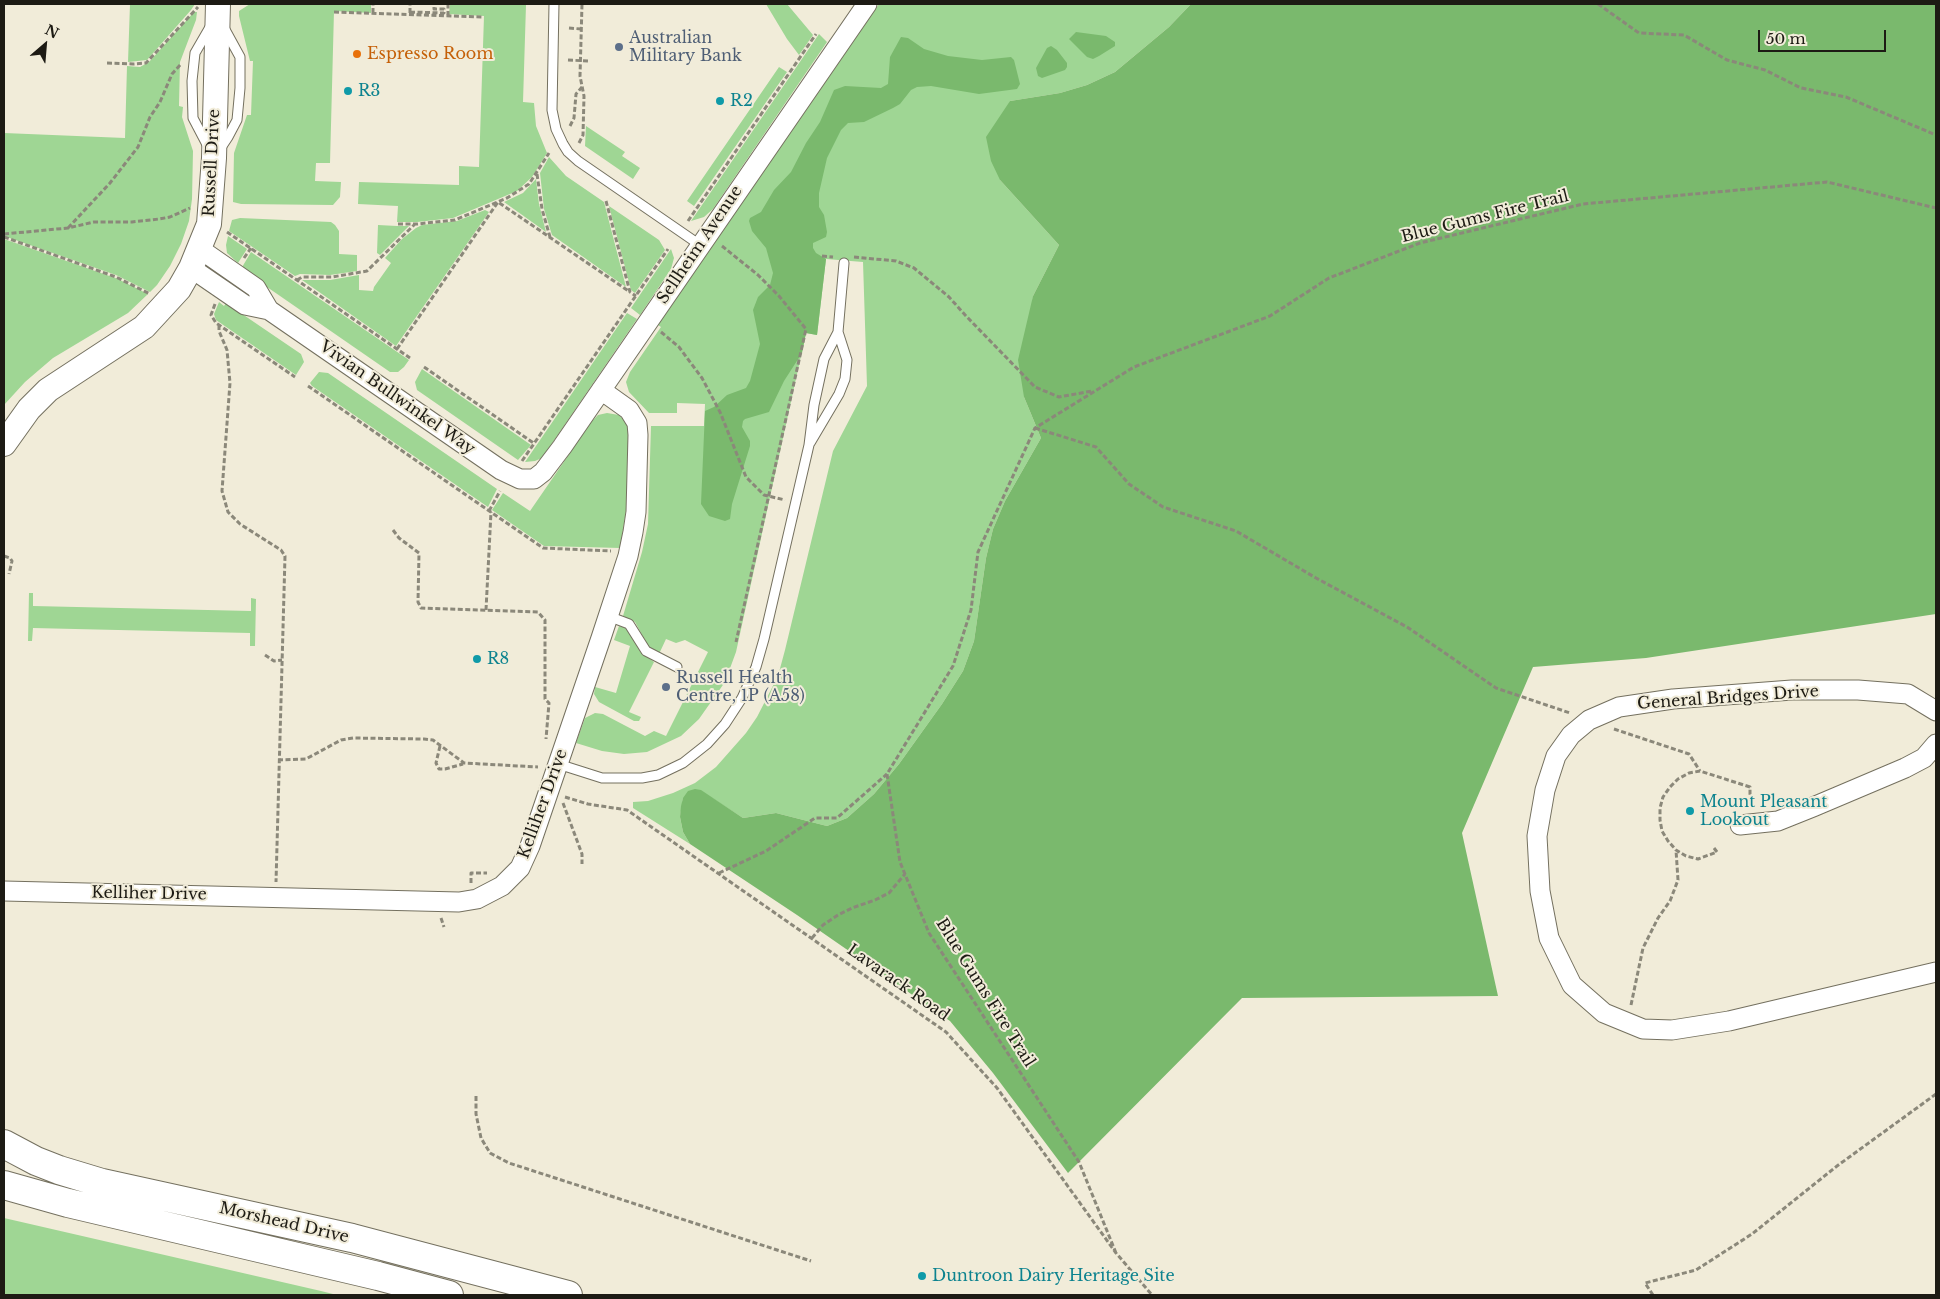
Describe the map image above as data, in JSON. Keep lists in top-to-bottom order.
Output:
{
  "streets": {
    "main road": ["Morshead Drive"],
    "street": [
      "Russell Drive",
      "Sellheim Avenue",
      "Vivian Bullwinkel Way",
      "General Bridges Drive",
      "Kelliher Drive"
    ],
    "path": ["Blue Gums Fire Trail", "Lavarack Road"]
  },
  "crossings": [
    ["Russell Drive", "Vivian Bullwinkel Way"],
    ["Blue Gums Fire Trail", "Lavarack Road"],
    ["Sellheim Avenue", "Vivian Bullwinkel Way"],
    ["Sellheim Avenue", "Kelliher Drive"]
  ],
  "places": [
    "Australian Military Bank",
    "Espresso Room",
    "R3",
    "R2",
    "R8",
    "Russell Health Centre, 1P (A58)",
    "Mount Pleasant Lookout",
    "Duntroon Dairy Heritage Site"
  ],
  "scale_bar": "50 m",
  "north": "top right"
}
